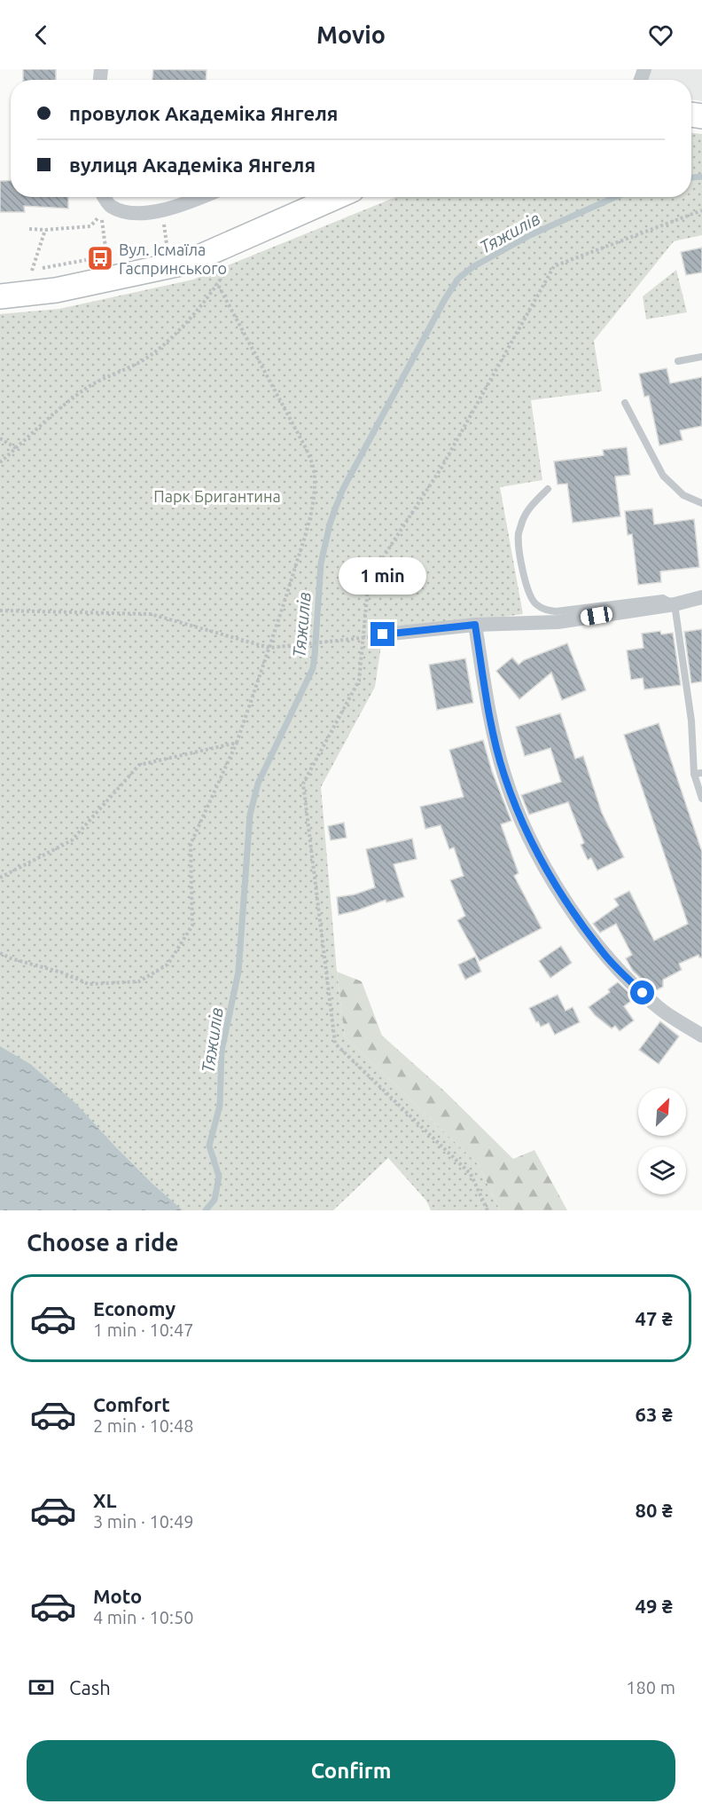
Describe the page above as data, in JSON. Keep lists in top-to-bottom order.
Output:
{
  "water": ["Тяжилів"],
  "parks": ["Парк Бригантина"],
  "places": {
    "bus stop": ["Вул. Ісмаїла Гаспринського"]
  },
  "north": "top right",
  "page": {
    "header": "Movio",
    "banner": ["провулок Академіка Янгеля", "вулиця Академіка Янгеля"],
    "bubble": "1 min",
    "heading": "Choose a ride",
    "list": [
      {
        "name": "Economy",
        "note": "1 min · 10:47",
        "value": "47 ₴"
      },
      {
        "name": "Comfort",
        "note": "2 min · 10:48",
        "value": "63 ₴"
      },
      {
        "name": "XL",
        "note": "3 min · 10:49",
        "value": "80 ₴"
      },
      {
        "name": "Moto",
        "note": "4 min · 10:50",
        "value": "49 ₴"
      }
    ],
    "pay": ["Cash", "180 m"],
    "buttons": "Confirm"
  }
}
